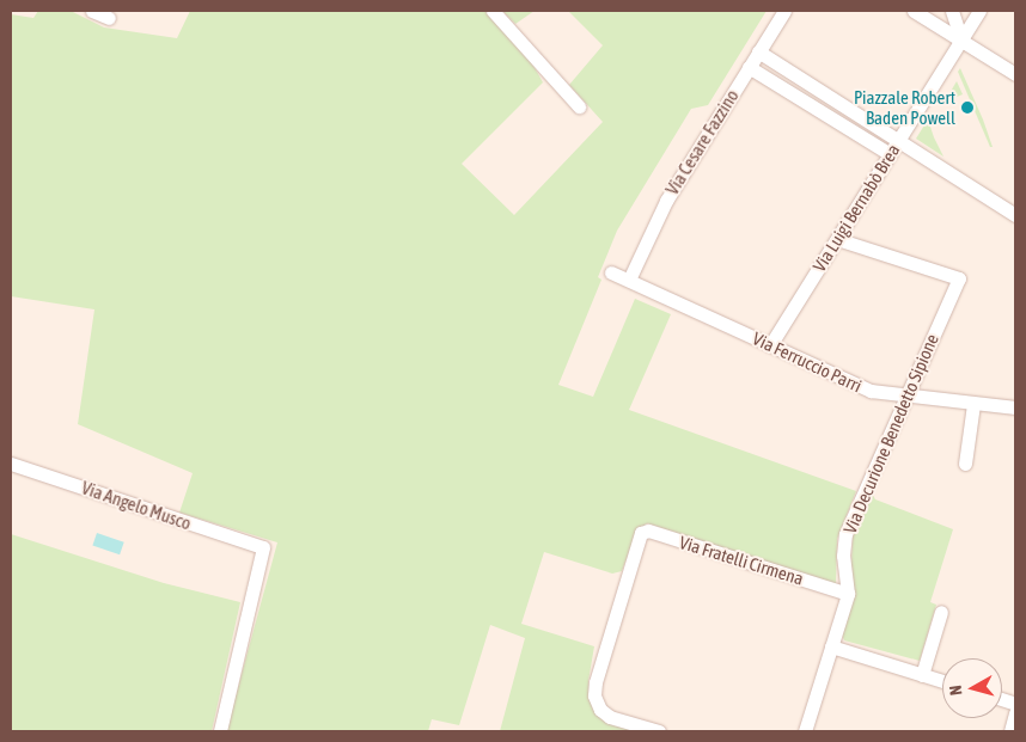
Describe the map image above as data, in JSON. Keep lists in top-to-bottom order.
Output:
{
  "streets": {
    "street": [
      "Via Cesare Fazzino",
      "Via Luigi Bernabò Brea",
      "Via Ferruccio Parri",
      "Via Decurione Benedetto Sipione",
      "Via Angelo Musco",
      "Via Fratelli Cirmena"
    ]
  },
  "crossings": [
    ["Via Cesare Fazzino", "Via Ferruccio Parri"],
    ["Via Luigi Bernabò Brea", "Via Ferruccio Parri"],
    ["Via Luigi Bernabò Brea", "Via Decurione Benedetto Sipione"],
    ["Via Ferruccio Parri", "Via Decurione Benedetto Sipione"],
    ["Via Decurione Benedetto Sipione", "Via Fratelli Cirmena"]
  ],
  "places": ["Piazzale Robert Baden Powell"],
  "north": "left"
}
